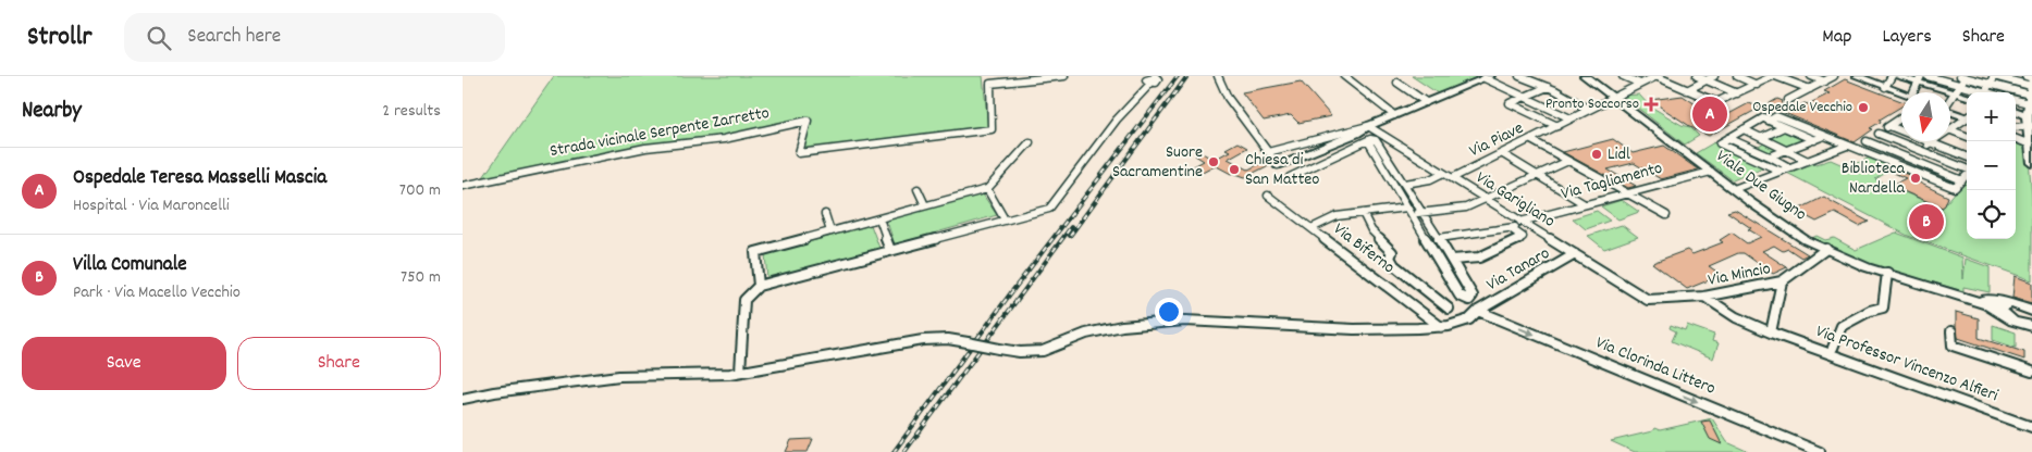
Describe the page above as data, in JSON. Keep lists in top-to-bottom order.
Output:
{
  "streets": {
    "main road": ["Viale Due Giugno"],
    "street": [
      "Strada vicinale Serpente Zarretto",
      "Via Piave",
      "Via Tagliamento",
      "Via Garigliano",
      "Via Biferno",
      "Via Tanaro",
      "Via Mincio",
      "Via Professor Vincenzo Alfieri",
      "Via Clorinda Littero"
    ]
  },
  "crossings": [
    ["Via Piave", "Viale Due Giugno"],
    ["Via Piave", "Via Garigliano"],
    ["Via Tagliamento", "Viale Due Giugno"],
    ["Via Tagliamento", "Via Garigliano"],
    ["Viale Due Giugno", "Via Mincio"],
    ["Via Garigliano", "Via Tanaro"],
    ["Via Garigliano", "Via Mincio"],
    ["Via Biferno", "Via Tanaro"],
    ["Via Tanaro", "Via Clorinda Littero"],
    ["Via Mincio", "Via Professor Vincenzo Alfieri"]
  ],
  "one_way": ["Via Clorinda Littero"],
  "places": {
    "health": ["Pronto Soccorso"],
    "other": [
      "Ospedale Vecchio",
      "Lidl",
      "Suore Sacramentine",
      "Chiesa di San Matteo",
      "Biblioteca Nardella"
    ]
  },
  "north": "bottom",
  "page": {
    "header": "Strollr",
    "search": "Search here",
    "nav": ["Map", "Layers", "Share"],
    "heading": ["Nearby", "2 results"],
    "map_buttons": ["+", "−"],
    "pins": ["A", "B"],
    "list": [
      {
        "mark": "A",
        "name": "Ospedale Teresa Masselli Mascia",
        "note": "Hospital · Via Maroncelli",
        "value": "700 m"
      },
      {
        "mark": "B",
        "name": "Villa Comunale",
        "note": "Park · Via Macello Vecchio",
        "value": "750 m"
      }
    ],
    "buttons": ["Save", "Share"]
  }
}
